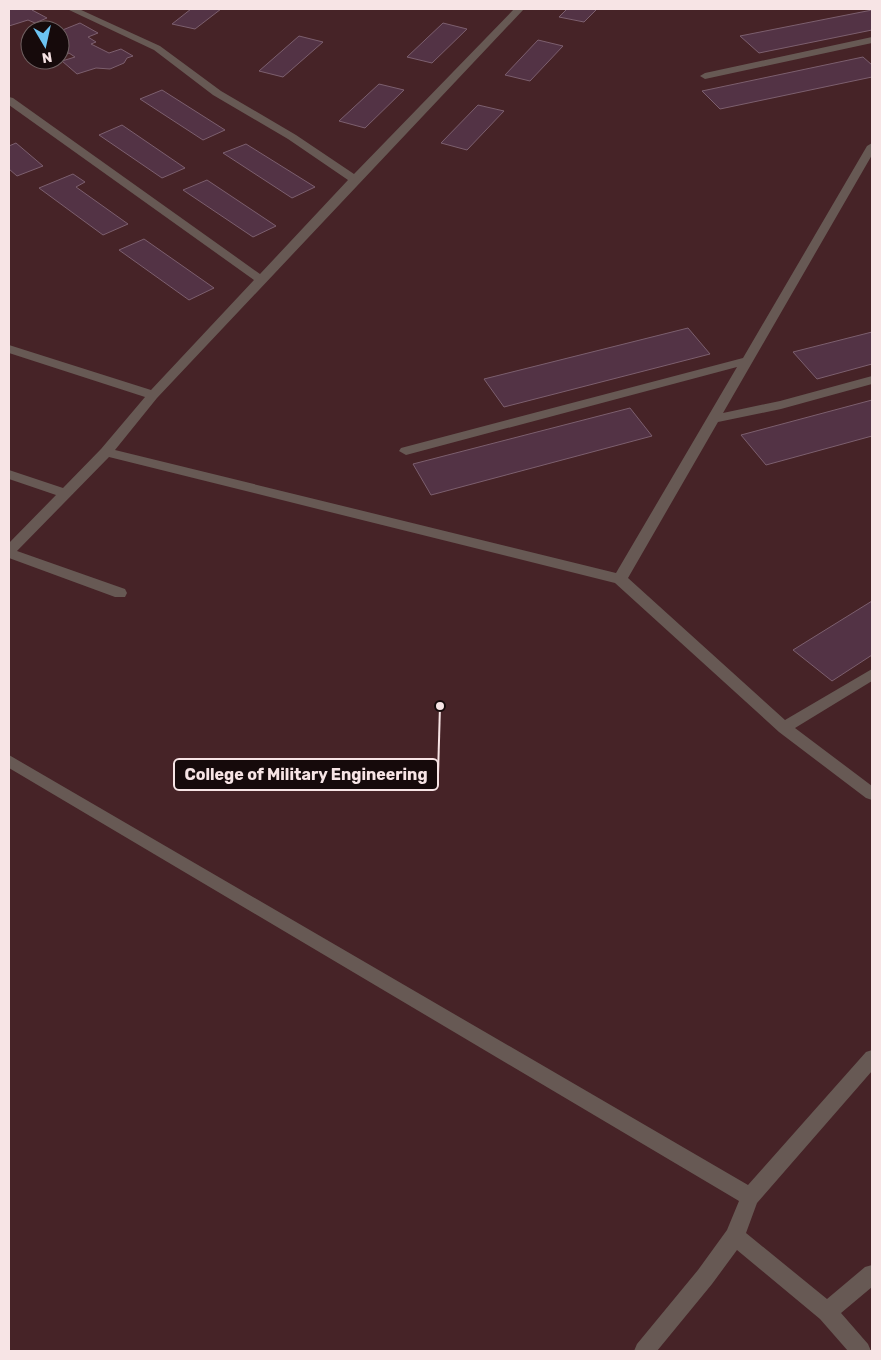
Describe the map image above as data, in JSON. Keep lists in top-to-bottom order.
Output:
{
  "places": ["College of Military Engineering"],
  "north": "bottom"
}
